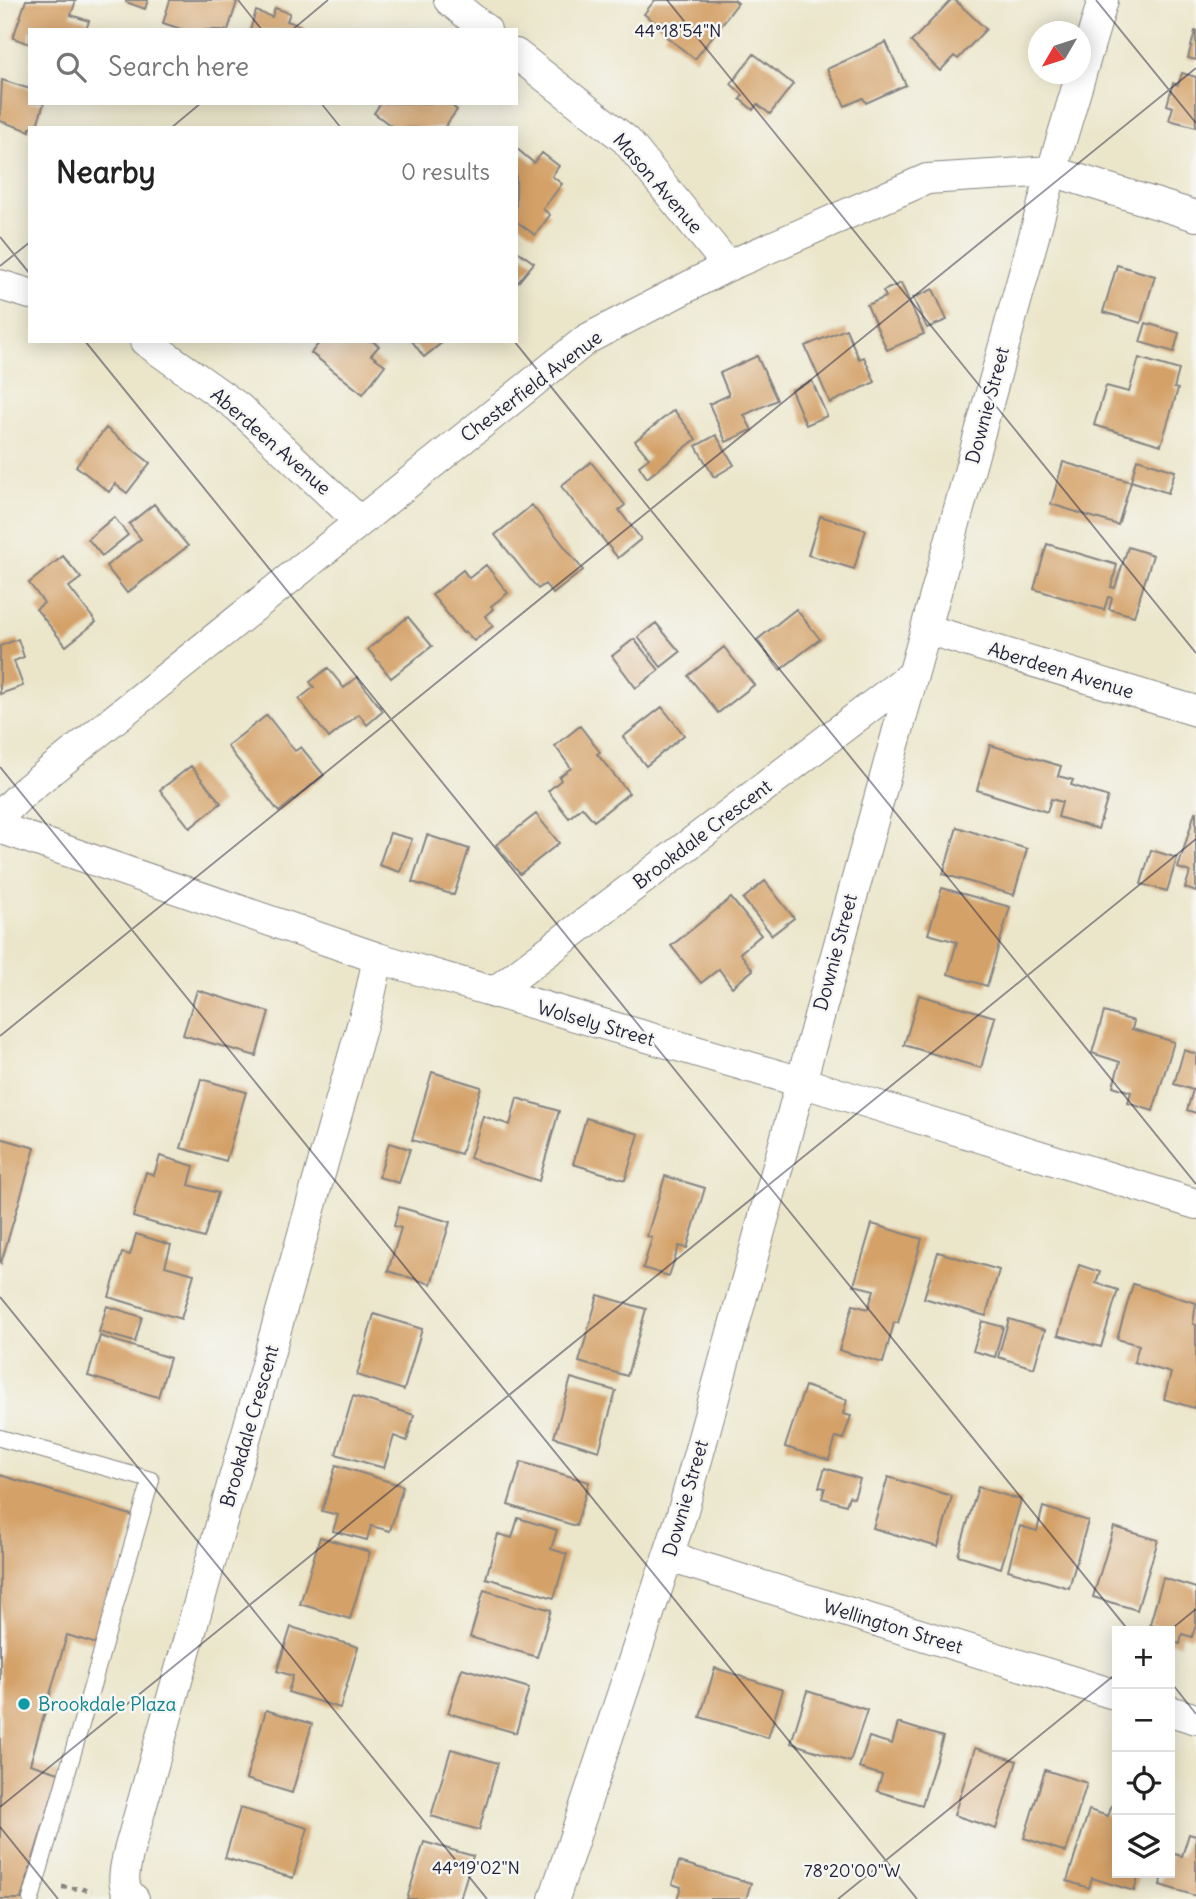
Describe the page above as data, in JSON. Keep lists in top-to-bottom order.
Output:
{
  "streets": {
    "street": [
      "Mason Avenue",
      "Chesterfield Avenue",
      "Downie Street",
      "Aberdeen Avenue",
      "Brookdale Crescent",
      "Wolsely Street",
      "Wellington Street"
    ]
  },
  "crossings": [
    ["Mason Avenue", "Chesterfield Avenue"],
    ["Chesterfield Avenue", "Downie Street"],
    ["Chesterfield Avenue", "Aberdeen Avenue"],
    ["Downie Street", "Aberdeen Avenue"],
    ["Downie Street", "Brookdale Crescent"],
    ["Downie Street", "Wolsely Street"],
    ["Downie Street", "Wellington Street"],
    ["Brookdale Crescent", "Wolsely Street"]
  ],
  "places": ["Brookdale Plaza"],
  "north": "bottom left",
  "page": {
    "search": "Search here",
    "heading": ["Nearby", "0 results"],
    "map_buttons": ["+", "−"]
  },
  "coordinates": ["44°18'54\"N", "44°19'02\"N", "78°20'00\"W"]
}
